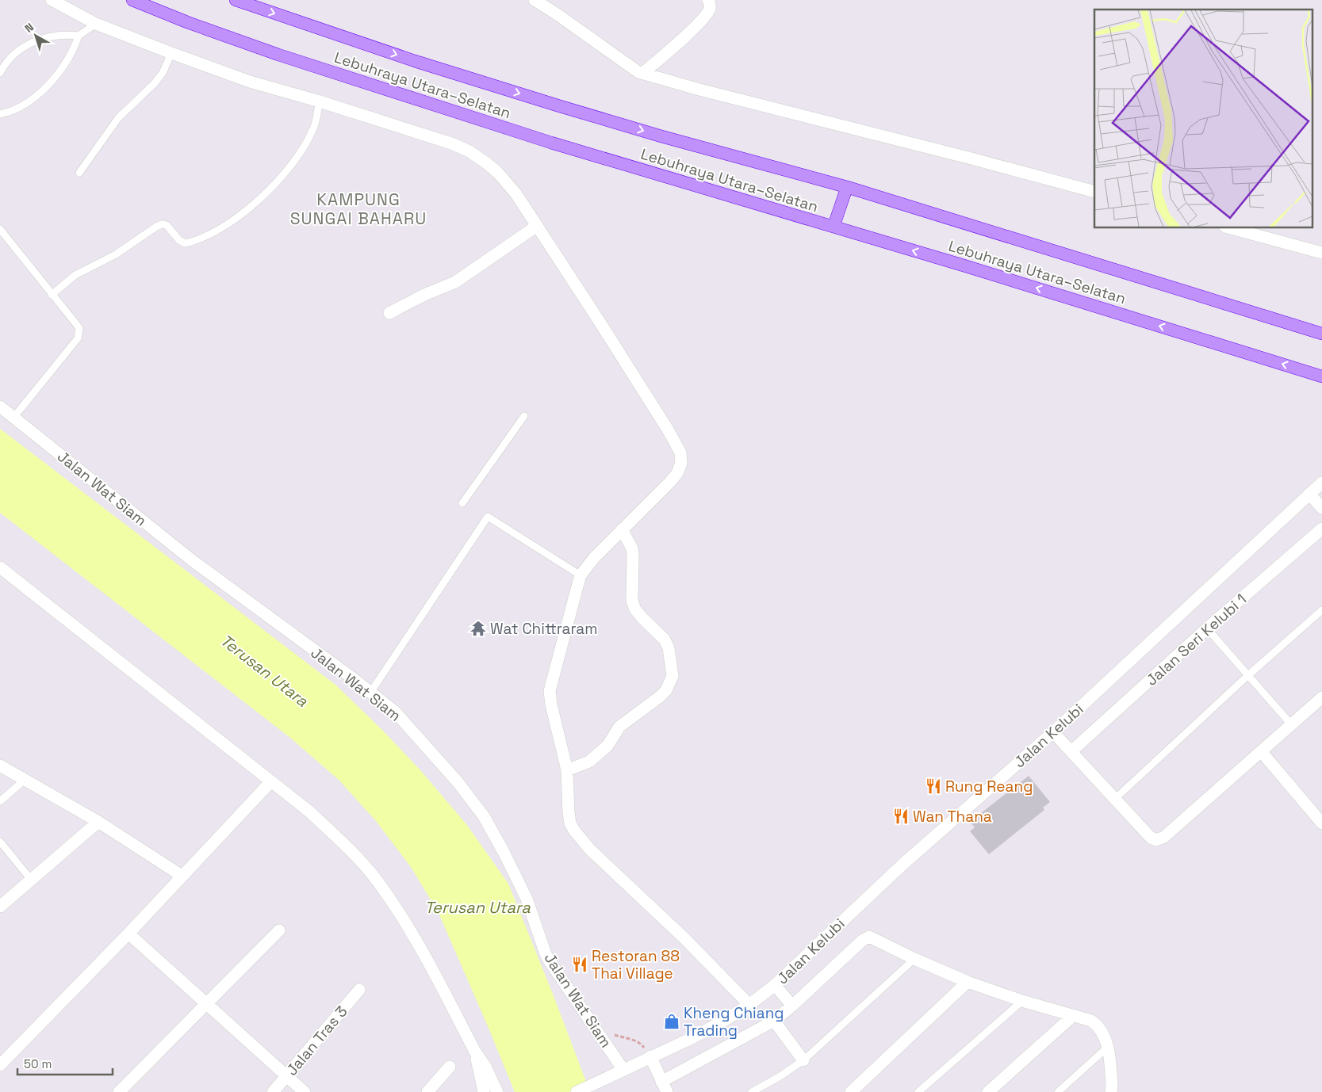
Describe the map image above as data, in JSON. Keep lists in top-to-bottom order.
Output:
{
  "streets": {
    "highway": ["Lebuhraya Utara–Selatan"],
    "street": [
      "Jalan Wat Siam",
      "Jalan Seri Kelubi 1",
      "Jalan Kelubi",
      "Jalan Tras 3"
    ]
  },
  "crossings": [
    ["Jalan Wat Siam", "Jalan Kelubi"]
  ],
  "districts": ["KAMPUNG SUNGAI BAHARU"],
  "water": ["Terusan Utara"],
  "places": {
    "temple": ["Wat Chittraram"],
    "restaurant": ["Rung Reang", "Wan Thana", "Restoran 88 Thai Village"],
    "shop": ["Kheng Chiang Trading"]
  },
  "scale_bar": "50 m",
  "north": "top left"
}
